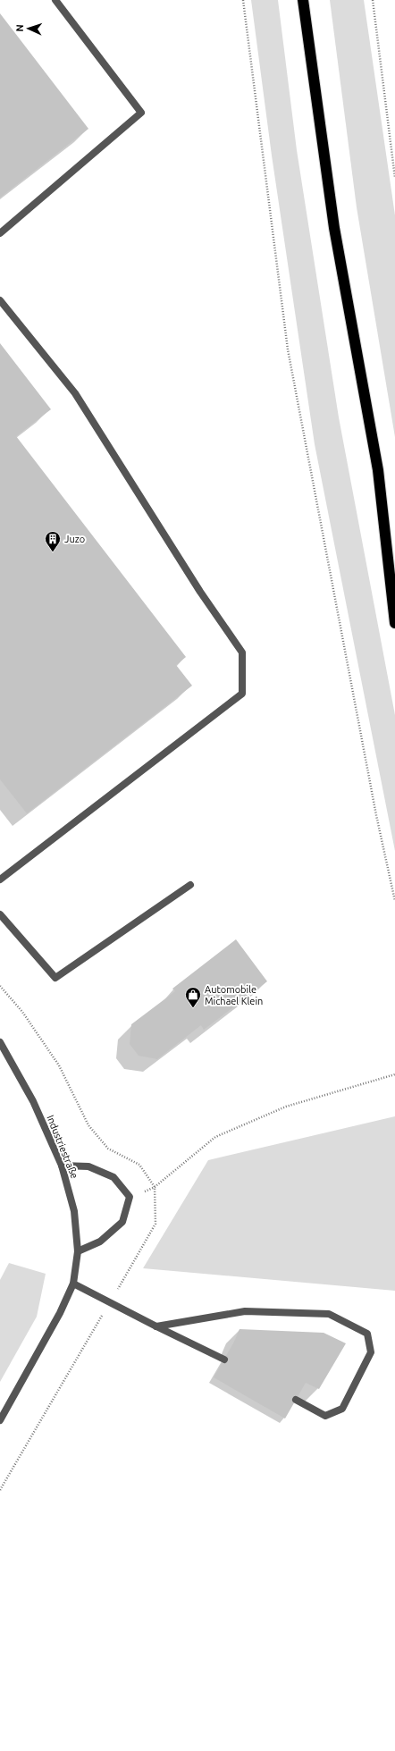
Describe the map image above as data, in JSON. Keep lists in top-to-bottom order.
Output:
{
  "streets": {
    "street": ["Industriestraße"]
  },
  "places": {
    "building": ["Juzo"],
    "shop": ["Automobile Michael Klein"]
  },
  "north": "left"
}
